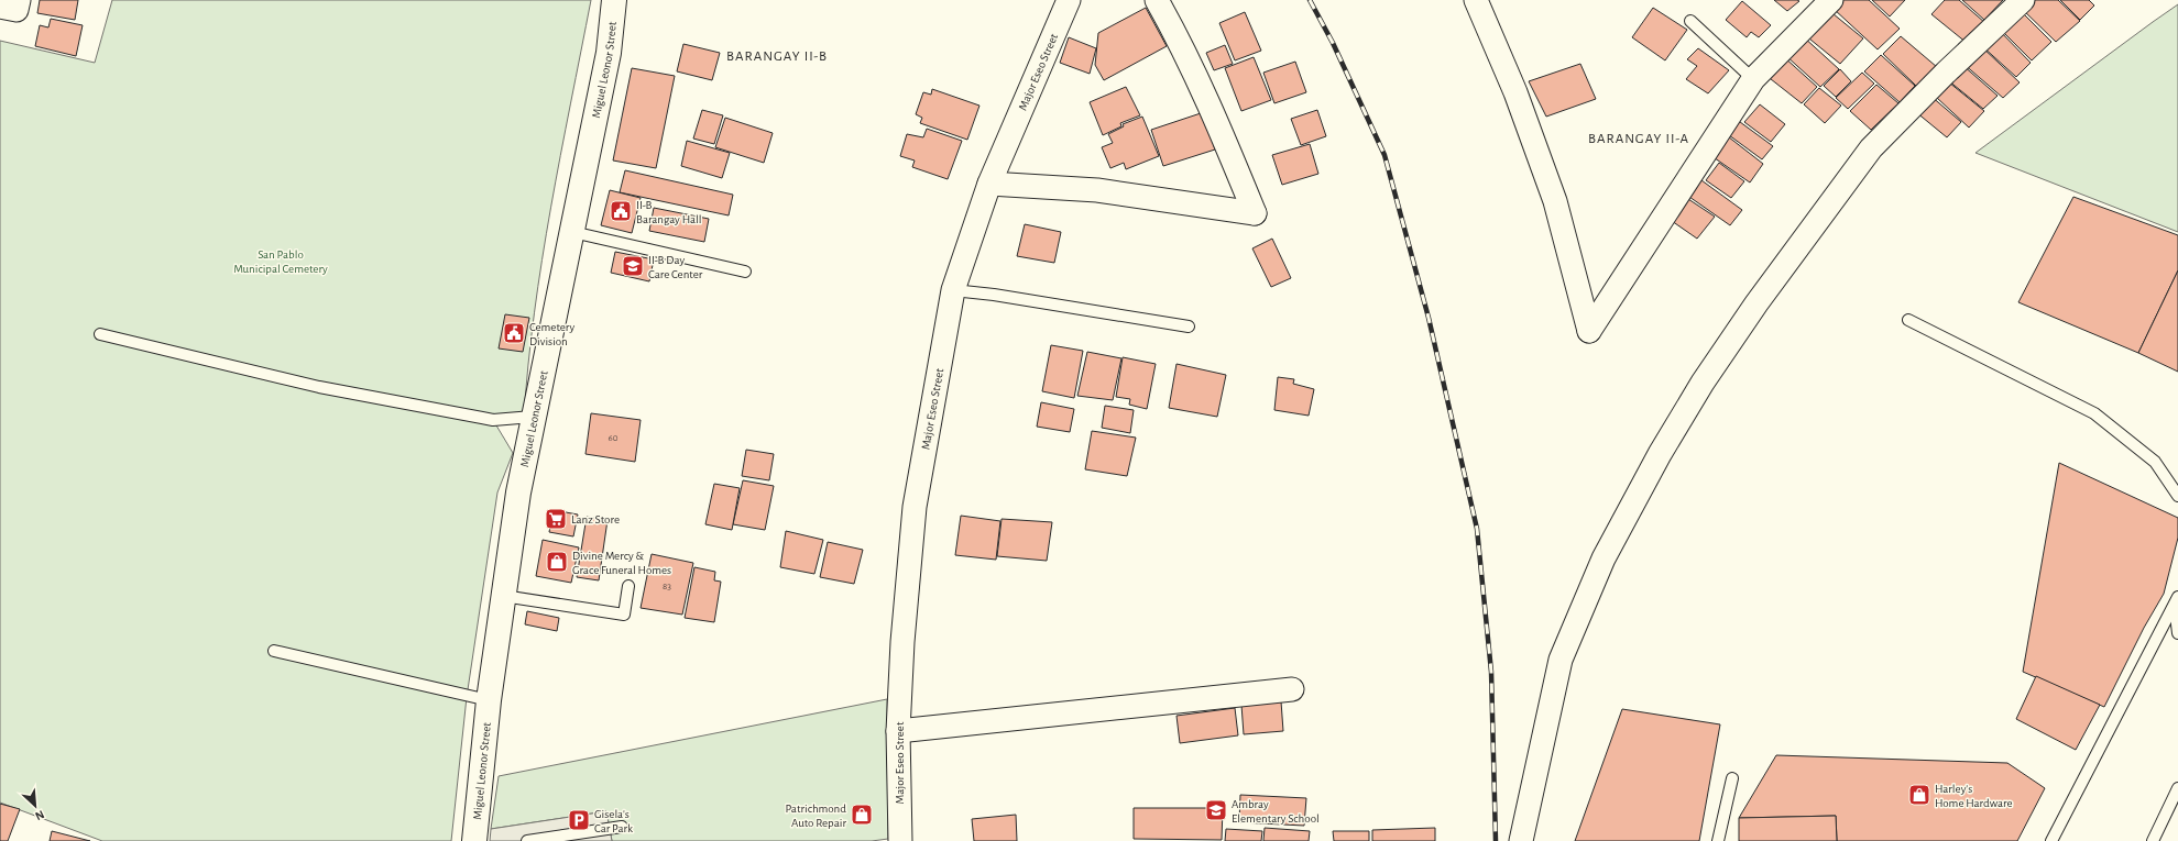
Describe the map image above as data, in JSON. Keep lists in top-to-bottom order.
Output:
{
  "streets": {
    "street": ["Miguel Leonor Street", "Major Eseo Street"]
  },
  "districts": ["BARANGAY II-B", "BARANGAY II-A"],
  "parks": ["San Pablo Municipal Cemetery"],
  "places": {
    "public building": ["II-B Barangay Hall", "Cemetery Division"],
    "school or university": ["II-B Day Care Center", "Ambray Elementary School"],
    "supermarket": ["Lanz Store"],
    "shop": ["Divine Mercy & Grace Funeral Homes", "Harley's Home Hardware", "Patrichmond Auto Repair"],
    "parking": ["Gisela's Car Park"]
  },
  "house_numbers": ["60", "83"],
  "north": "bottom right"
}
